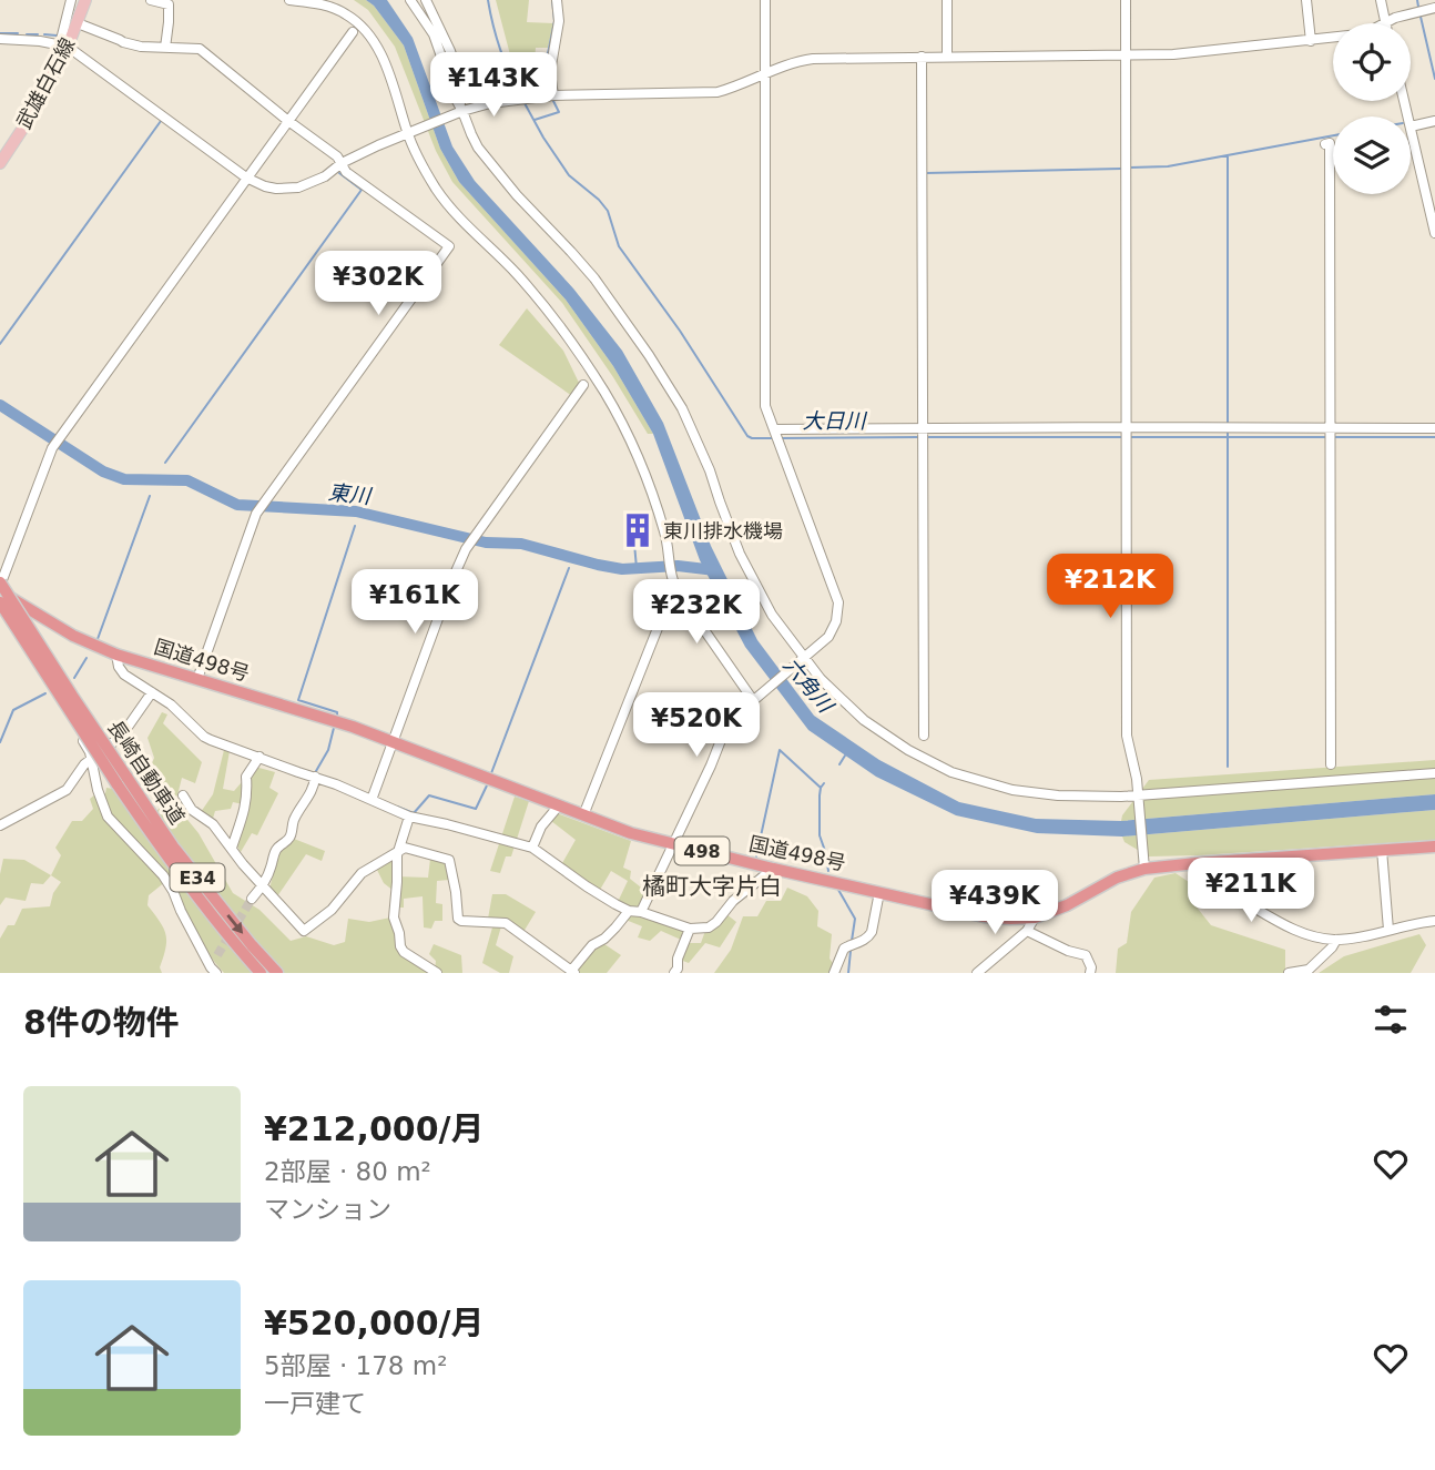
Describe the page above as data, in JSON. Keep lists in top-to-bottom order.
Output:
{
  "streets": {
    "highway": [
      "国道498号",
      "長崎自動車道",
      "498",
      "E34"
    ],
    "main road": ["武雄白石線"]
  },
  "crossings": [
    ["国道498号", "長崎自動車道"]
  ],
  "districts": ["橘町大字片白"],
  "water": ["大日川", "東川", "六角川"],
  "places": {
    "building": ["東川排水機場"]
  },
  "page": {
    "price": [
      "¥143K",
      "¥302K",
      "¥212K",
      "¥161K",
      "¥232K",
      "¥520K",
      "¥211K",
      "¥439K"
    ],
    "heading": "8件の物件",
    "list": [
      {
        "name": "¥212,000/月",
        "note": "2部屋 · 80 m² · マンション"
      },
      {
        "name": "¥520,000/月",
        "note": "5部屋 · 178 m² · 一戸建て"
      }
    ]
  }
}
